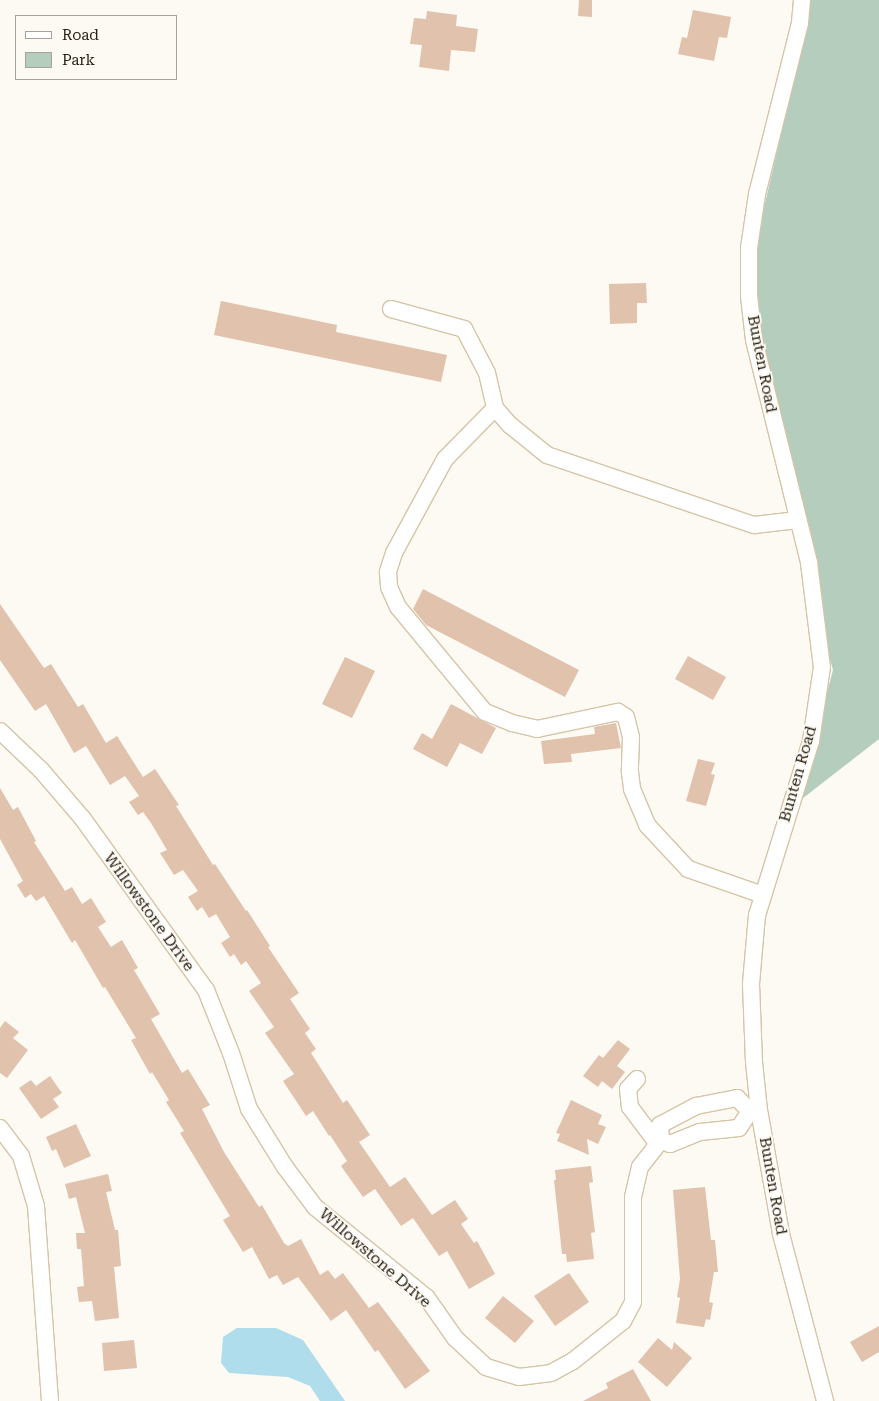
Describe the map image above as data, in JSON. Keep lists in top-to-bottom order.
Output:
{
  "streets": {
    "street": ["Bunten Road", "Willowstone Drive"]
  },
  "crossings": [
    ["Bunten Road", "Willowstone Drive"]
  ],
  "legend": ["Road", "Park"]
}
